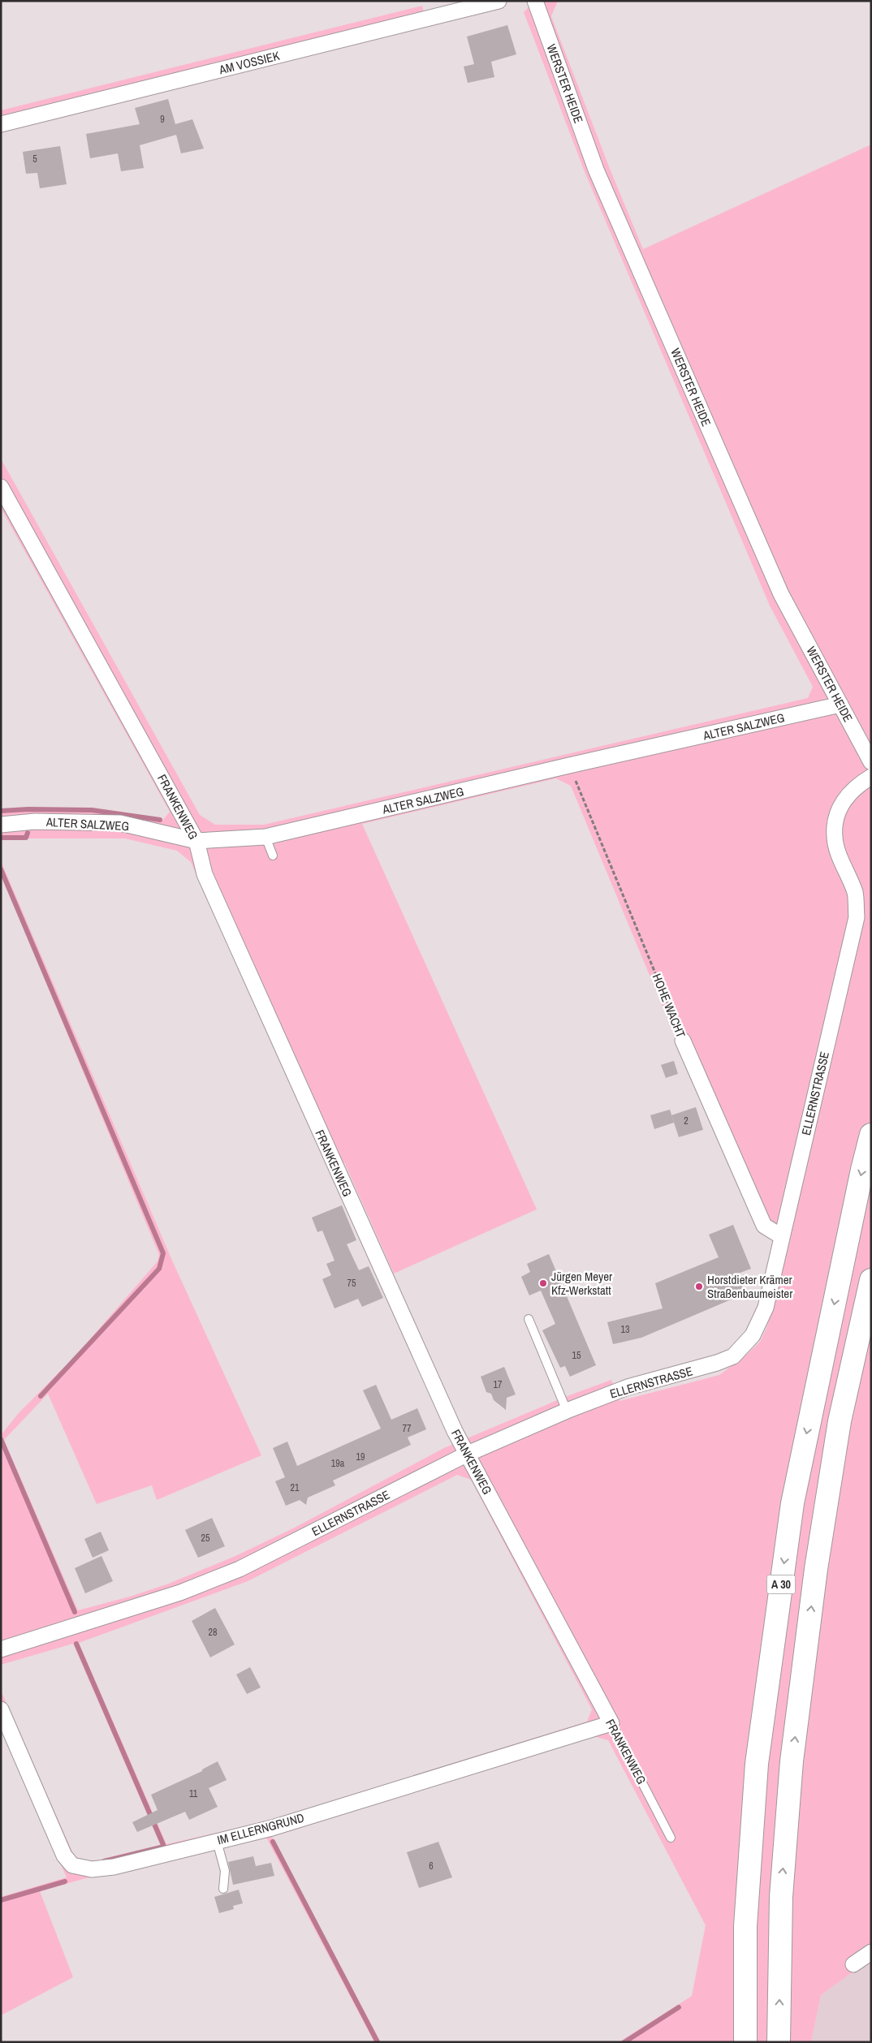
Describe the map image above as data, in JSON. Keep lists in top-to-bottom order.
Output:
{
  "streets": {
    "highway": ["A 30"],
    "street": [
      "AM VOSSIEK",
      "WERSTER HEIDE",
      "ALTER SALZWEG",
      "FRANKENWEG",
      "HOHE WACHT",
      "ELLERNSTRASSE",
      "IM ELLERNGRUND"
    ]
  },
  "crossings": [
    ["WERSTER HEIDE", "ALTER SALZWEG"],
    ["ALTER SALZWEG", "FRANKENWEG"],
    ["ALTER SALZWEG", "HOHE WACHT"],
    ["FRANKENWEG", "ELLERNSTRASSE"],
    ["FRANKENWEG", "IM ELLERNGRUND"],
    ["HOHE WACHT", "ELLERNSTRASSE"]
  ],
  "places": ["Jürgen Meyer Kfz-Werkstatt", "Horstdieter Krämer Straßenbaumeister"],
  "house_numbers": [
    "9",
    "5",
    "2",
    "75",
    "13",
    "15",
    "17",
    "77",
    "19",
    "19a",
    "21",
    "25",
    "28",
    "11",
    "6"
  ]
}
